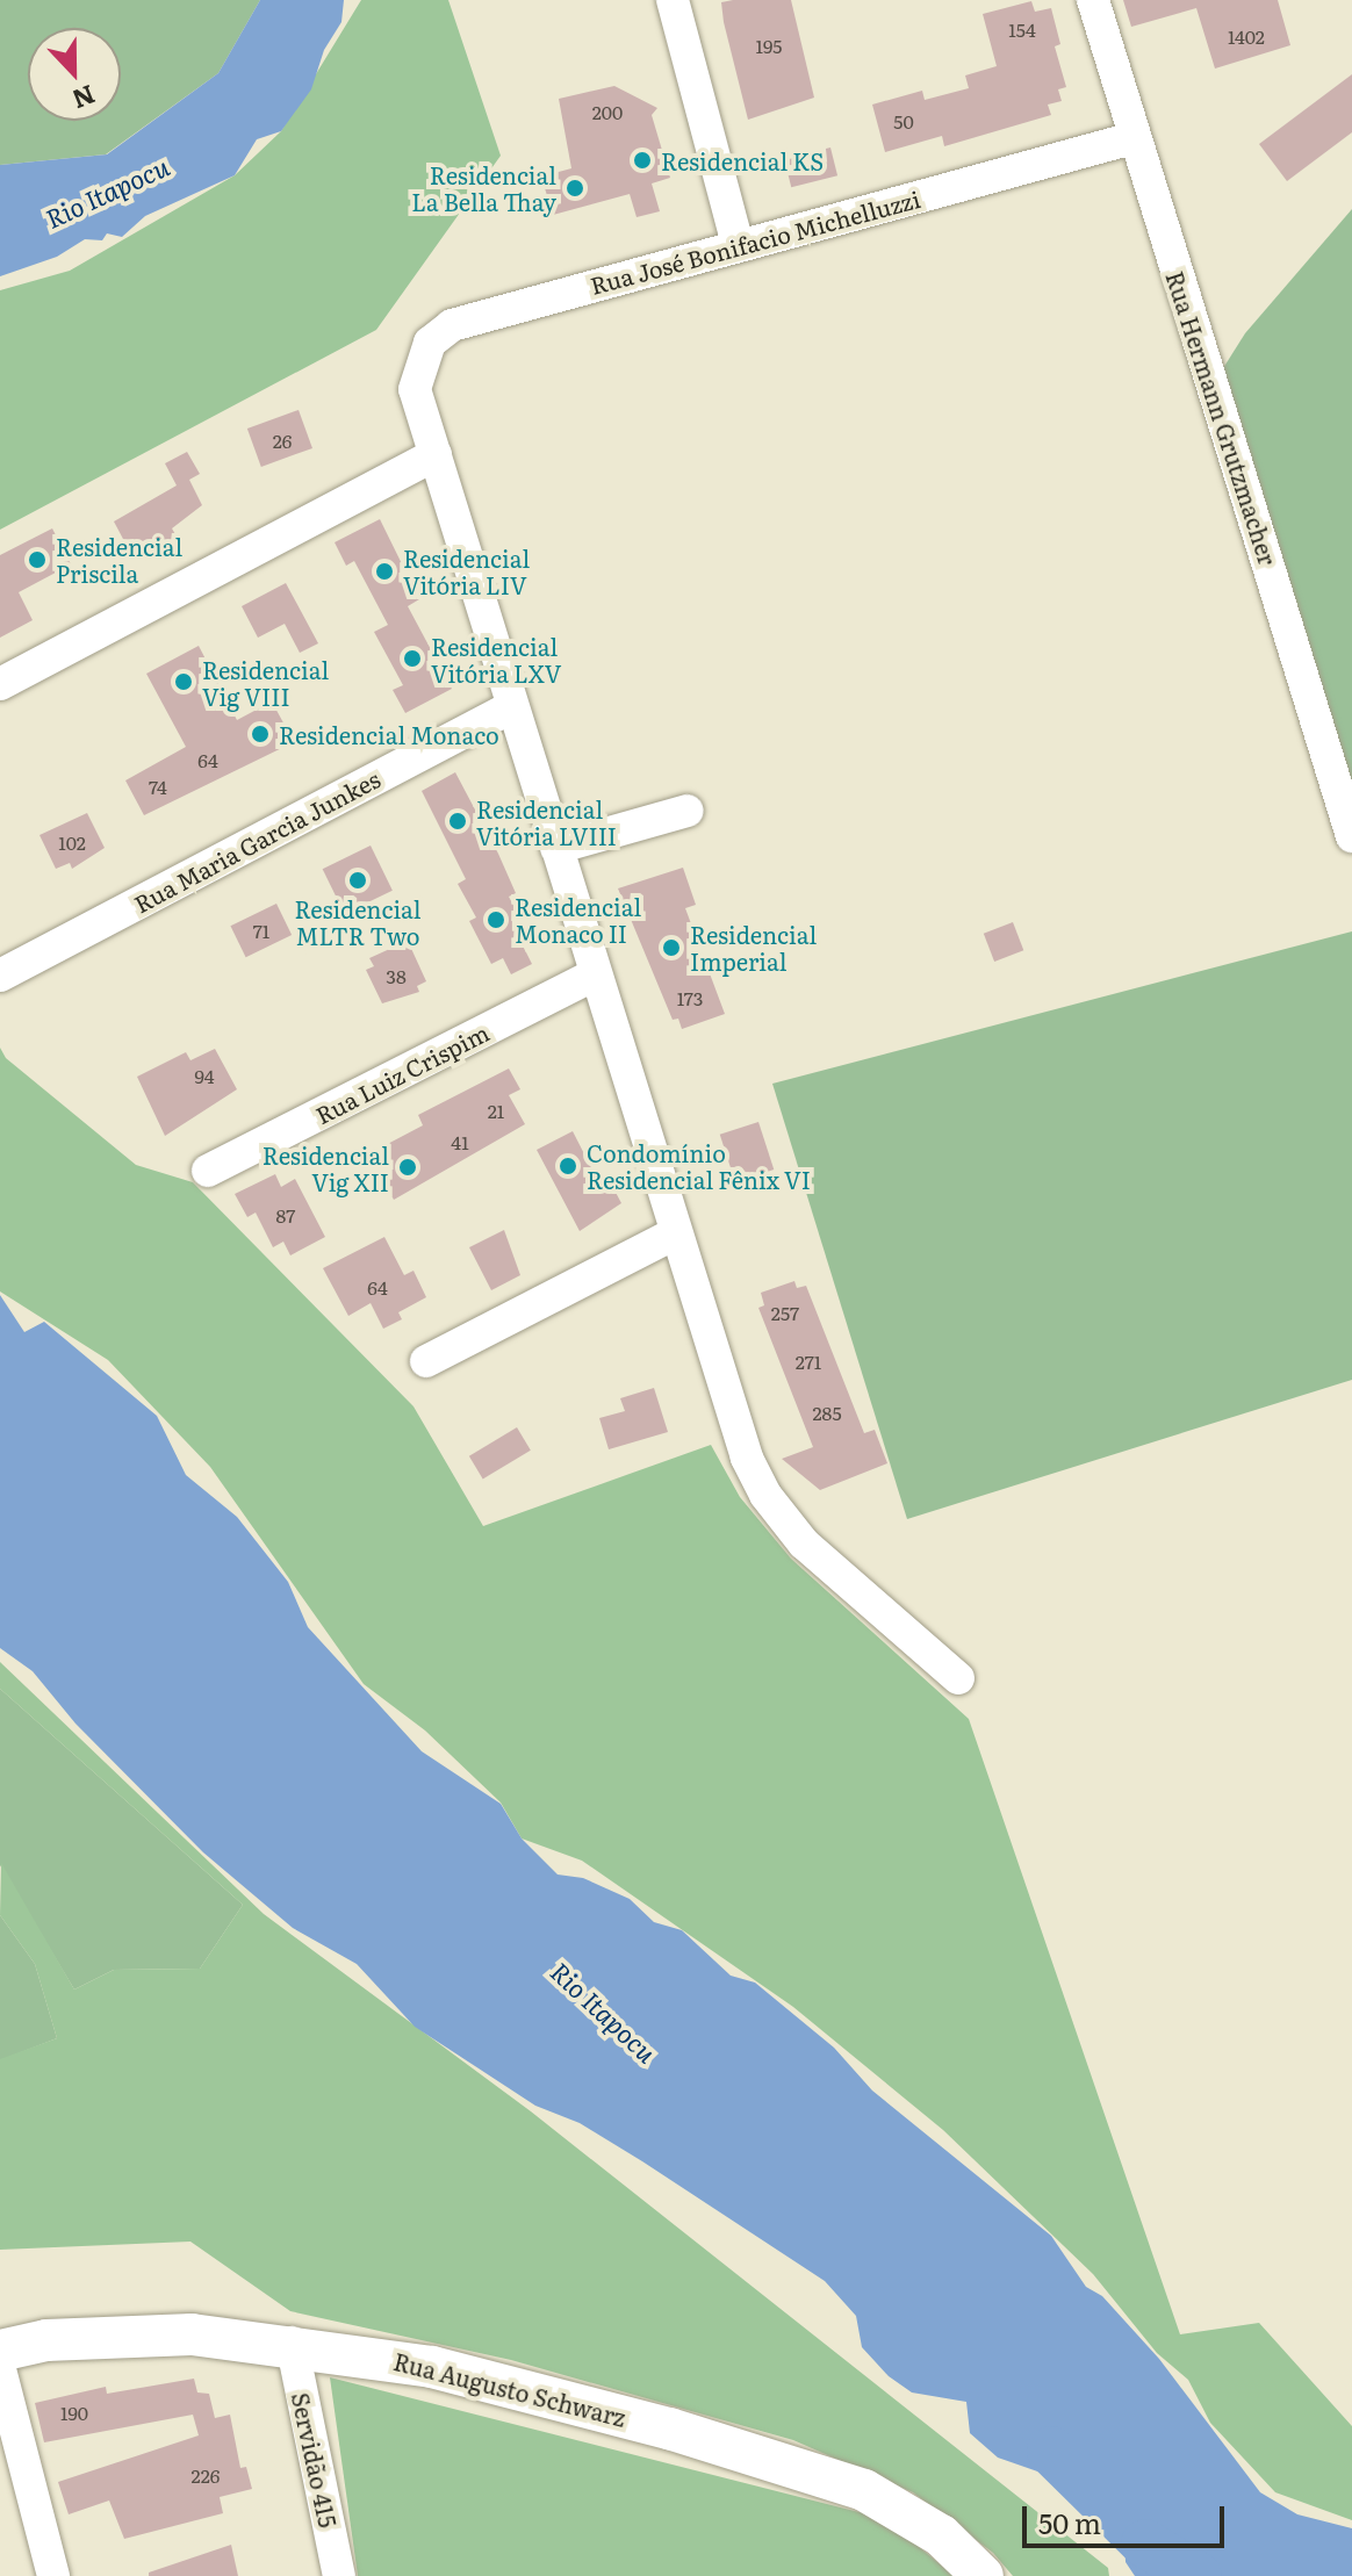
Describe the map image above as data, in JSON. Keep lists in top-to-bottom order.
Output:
{
  "streets": {
    "main road": ["Rua Augusto Schwarz"],
    "street": [
      "Rua José Bonifacio Michelluzzi",
      "Rua Hermann Grutzmacher",
      "Rua Maria Garcia Junkes",
      "Rua Luiz Crispim",
      "Servidão 415"
    ]
  },
  "crossings": [
    ["Rua José Bonifacio Michelluzzi", "Rua Hermann Grutzmacher"],
    ["Rua Augusto Schwarz", "Servidão 415"]
  ],
  "water": ["Rio Itapocu"],
  "places": [
    "Residencial KS",
    "Residencial La Bella Thay",
    "Residencial Priscila",
    "Residencial Vitória LIV",
    "Residencial Vitória LXV",
    "Residencial Vig VIII",
    "Residencial Monaco",
    "Residencial Vitória LVIII",
    "Residencial MLTR Two",
    "Residencial Monaco II",
    "Residencial Imperial",
    "Condomínio Residencial Fênix VI",
    "Residencial Vig XII"
  ],
  "house_numbers": [
    "154",
    "1402",
    "195",
    "200",
    "50",
    "26",
    "64",
    "74",
    "102",
    "71",
    "38",
    "173",
    "94",
    "21",
    "41",
    "87",
    "64",
    "257",
    "271",
    "285",
    "190",
    "226"
  ],
  "scale_bar": "50 m",
  "north": "bottom"
}
